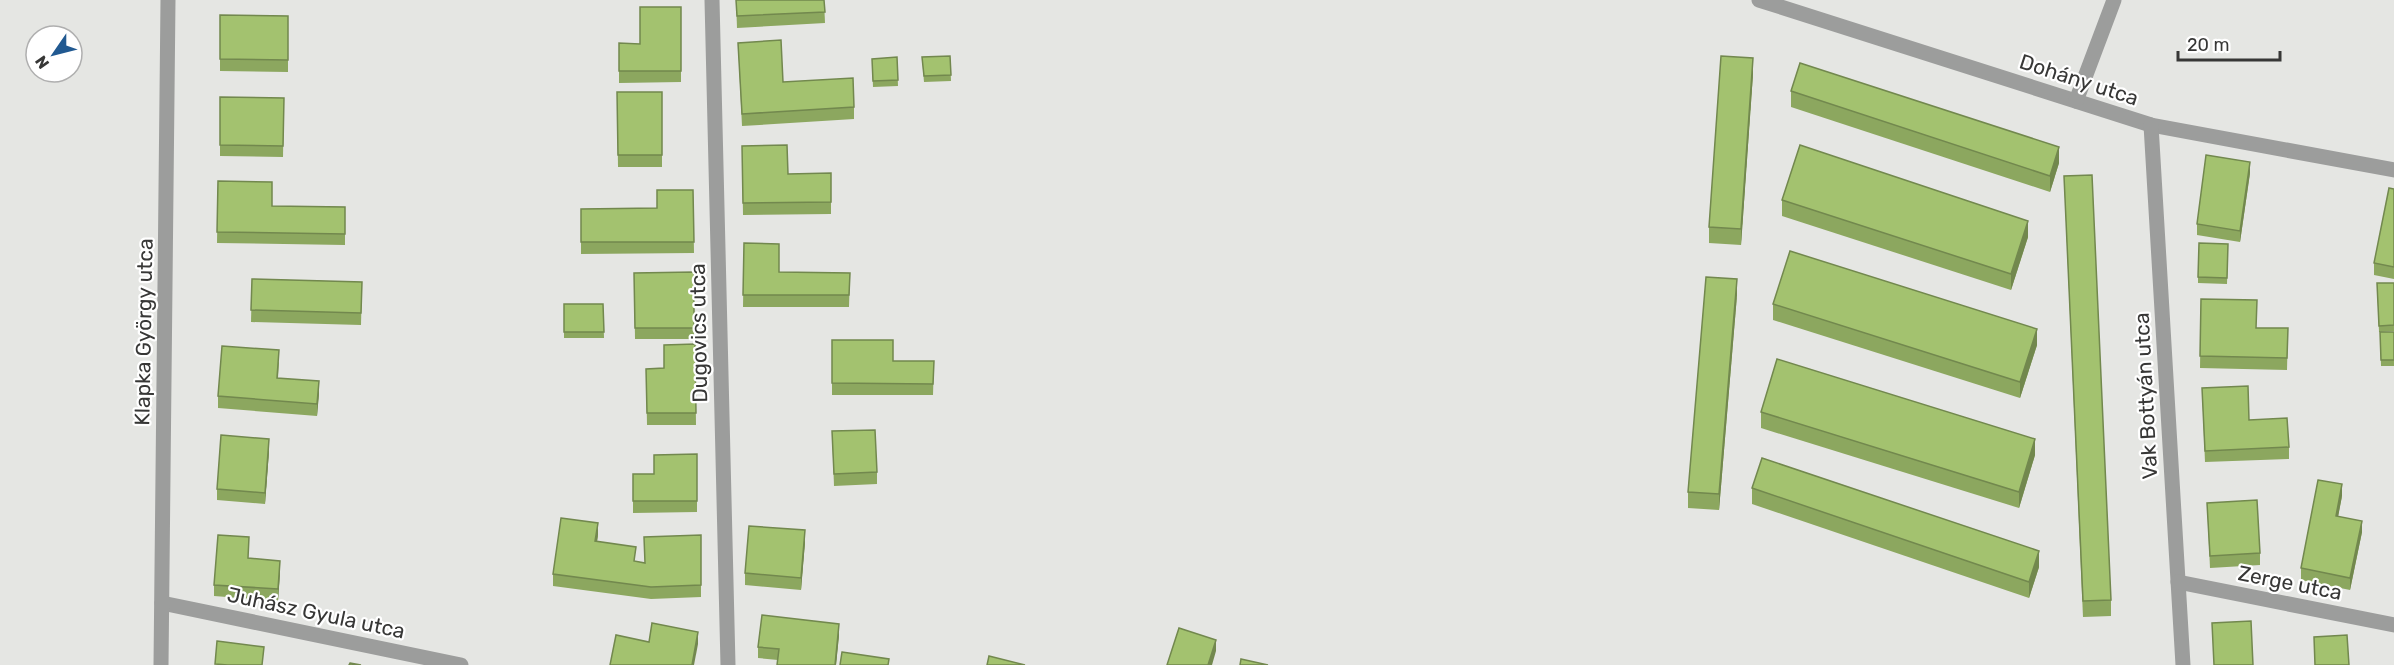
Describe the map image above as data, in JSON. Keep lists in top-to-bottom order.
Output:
{
  "streets": {
    "street": [
      "Dohány utca",
      "Klapka György utca",
      "Dugovics utca",
      "Vak Bottyán utca",
      "Zerge utca",
      "Juhász Gyula utca"
    ]
  },
  "crossings": [
    ["Dohány utca", "Vak Bottyán utca"],
    ["Klapka György utca", "Juhász Gyula utca"],
    ["Vak Bottyán utca", "Zerge utca"]
  ],
  "scale_bar": "20 m",
  "north": "bottom left"
}
